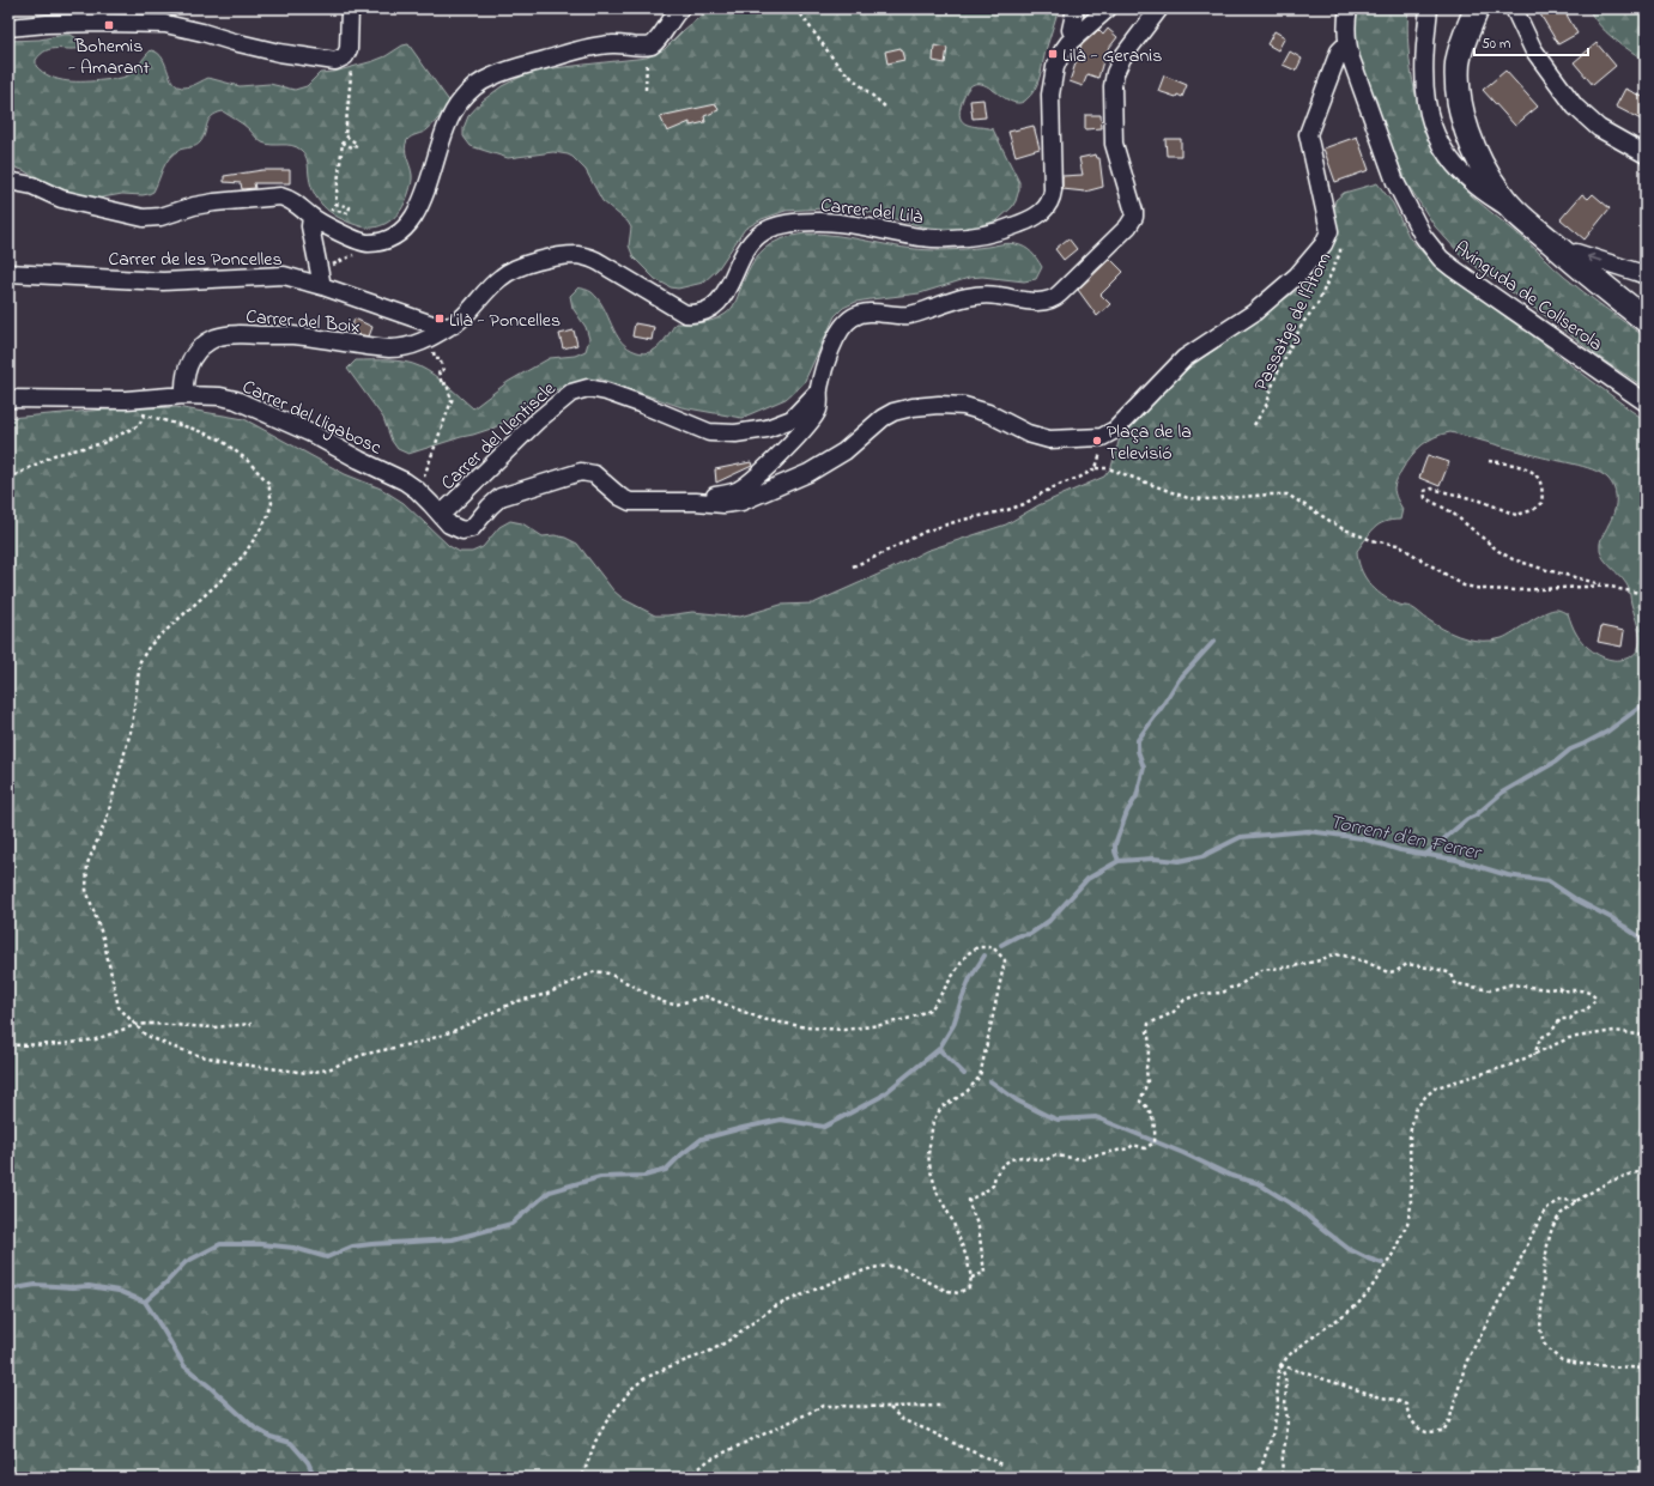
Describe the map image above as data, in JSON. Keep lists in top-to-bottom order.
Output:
{
  "streets": {
    "street": [
      "Carrer del Lilà",
      "Carrer de les Poncelles",
      "Avinguda de Collserola",
      "Carrer del Boix",
      "Carrer del Lligabosc",
      "Carrer del Llentiscle"
    ],
    "path": ["Passatge de l'Àtom"]
  },
  "crossings": [
    ["Carrer del Lilà", "Carrer del Boix"],
    ["Carrer del Boix", "Carrer del Lligabosc"],
    ["Carrer del Lligabosc", "Carrer del Llentiscle"]
  ],
  "water": ["Torrent d'en Ferrer"],
  "places": {
    "transit": ["Bohemis - Amarant", "Lilà - Geranis", "Lilà - Poncelles"],
    "other": ["Plaça de la Televisió"]
  },
  "scale_bar": "50 m"
}
